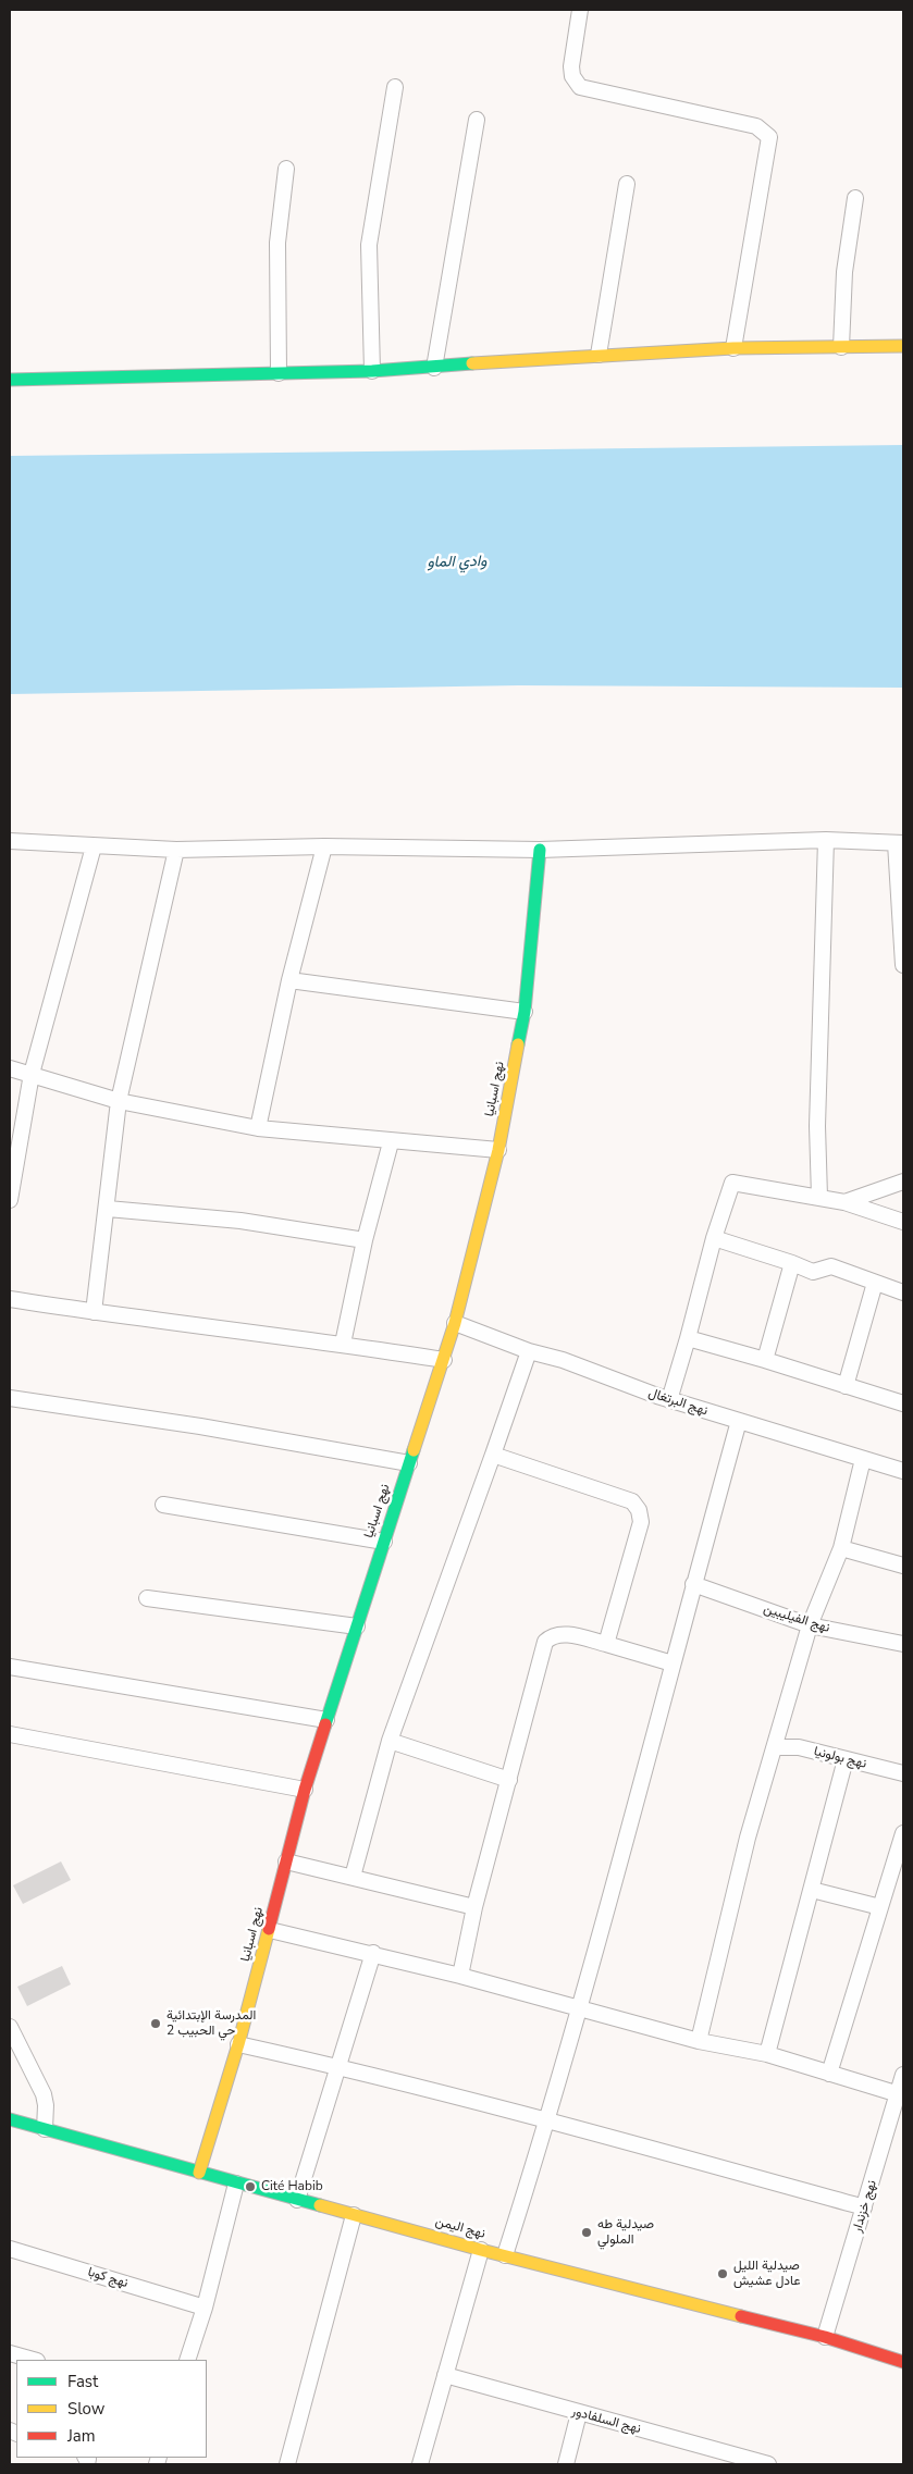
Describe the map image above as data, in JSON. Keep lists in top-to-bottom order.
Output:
{
  "streets": {
    "street": [
      "نهج اسبانيا",
      "نهج البرتغال",
      "نهج الفيليبين",
      "نهج بولونيا",
      "نهج خزندار",
      "نهج اليمن",
      "نهج كوبا",
      "نهج السلفادور"
    ]
  },
  "crossings": [
    ["نهج اسبانيا", "نهج البرتغال"],
    ["نهج اسبانيا", "نهج اليمن"],
    ["نهج خزندار", "نهج اليمن"]
  ],
  "water": ["وادي الماو"],
  "places": [
    "المدرسة الإبتدائية حي الحبيب 2",
    "Cité Habib",
    "صيدلية طه الملولي",
    "صيدلية الليل عادل عشيش"
  ],
  "legend": ["Fast", "Slow", "Jam"]
}
